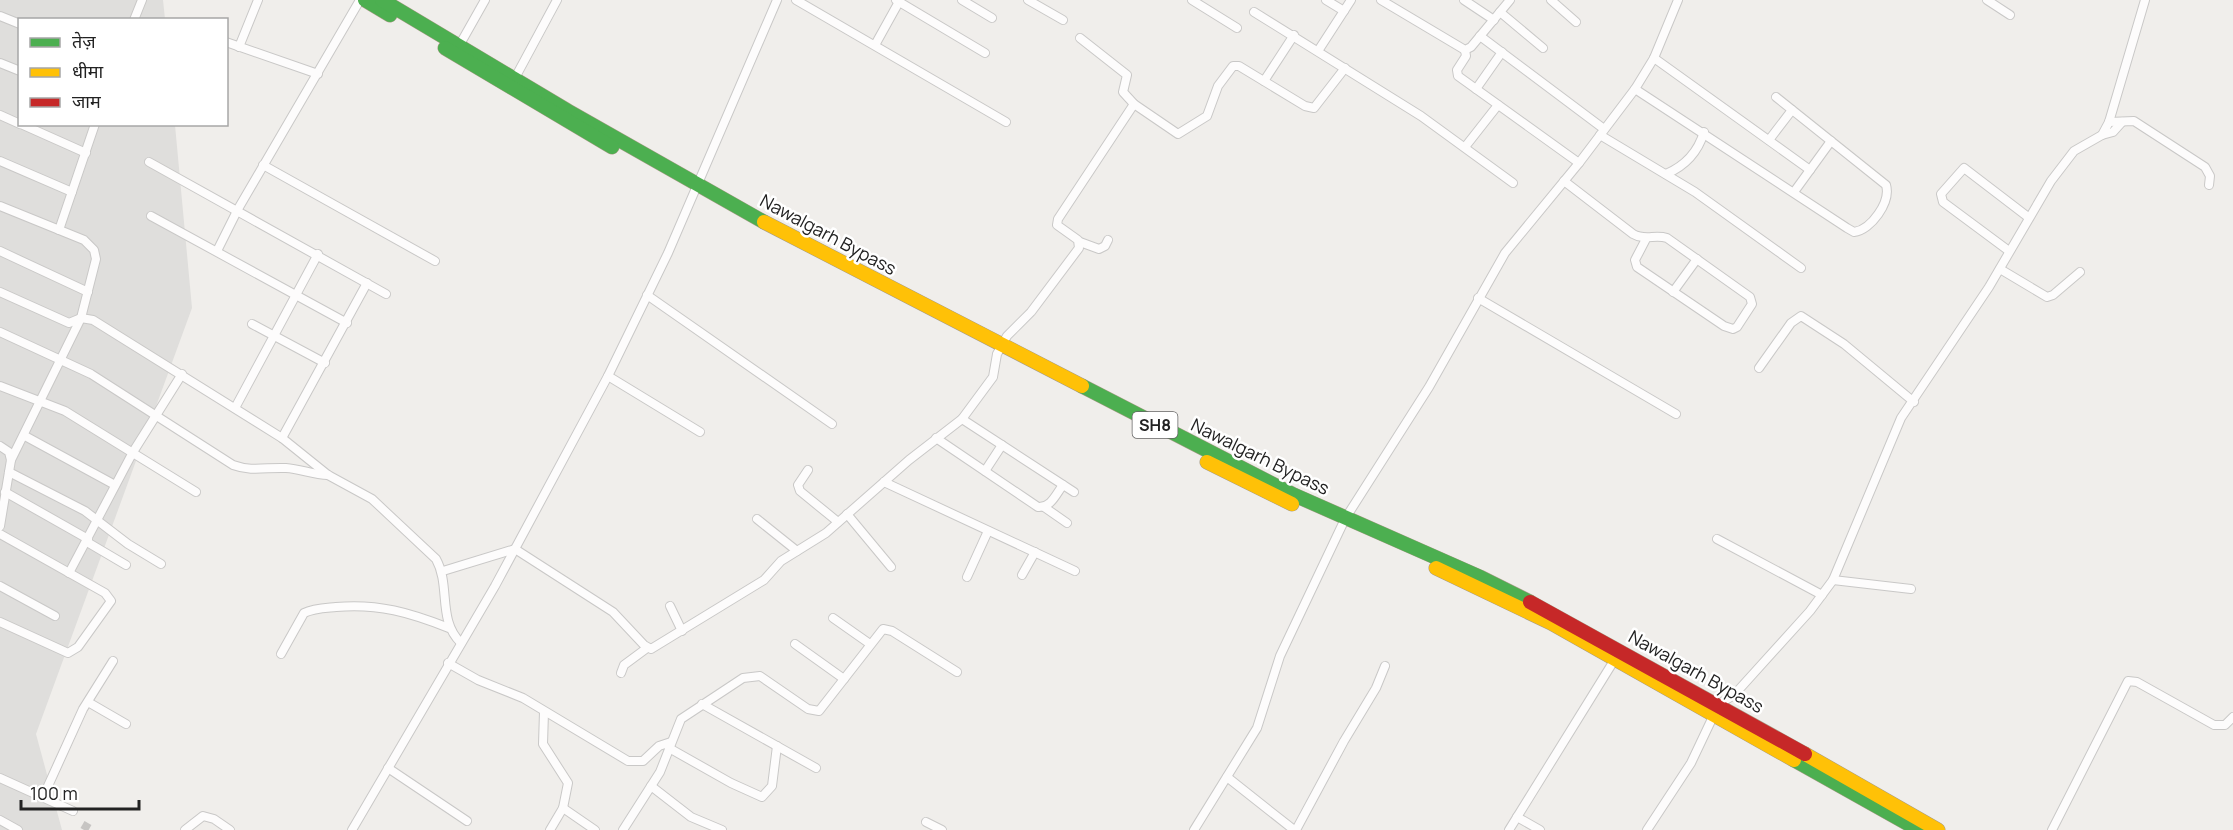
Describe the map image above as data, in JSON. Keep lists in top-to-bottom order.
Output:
{
  "streets": {
    "main road": ["Nawalgarh Bypass", "SH8"]
  },
  "legend": ["तेज़", "धीमा", "जाम"],
  "scale_bar": "100 m"
}
